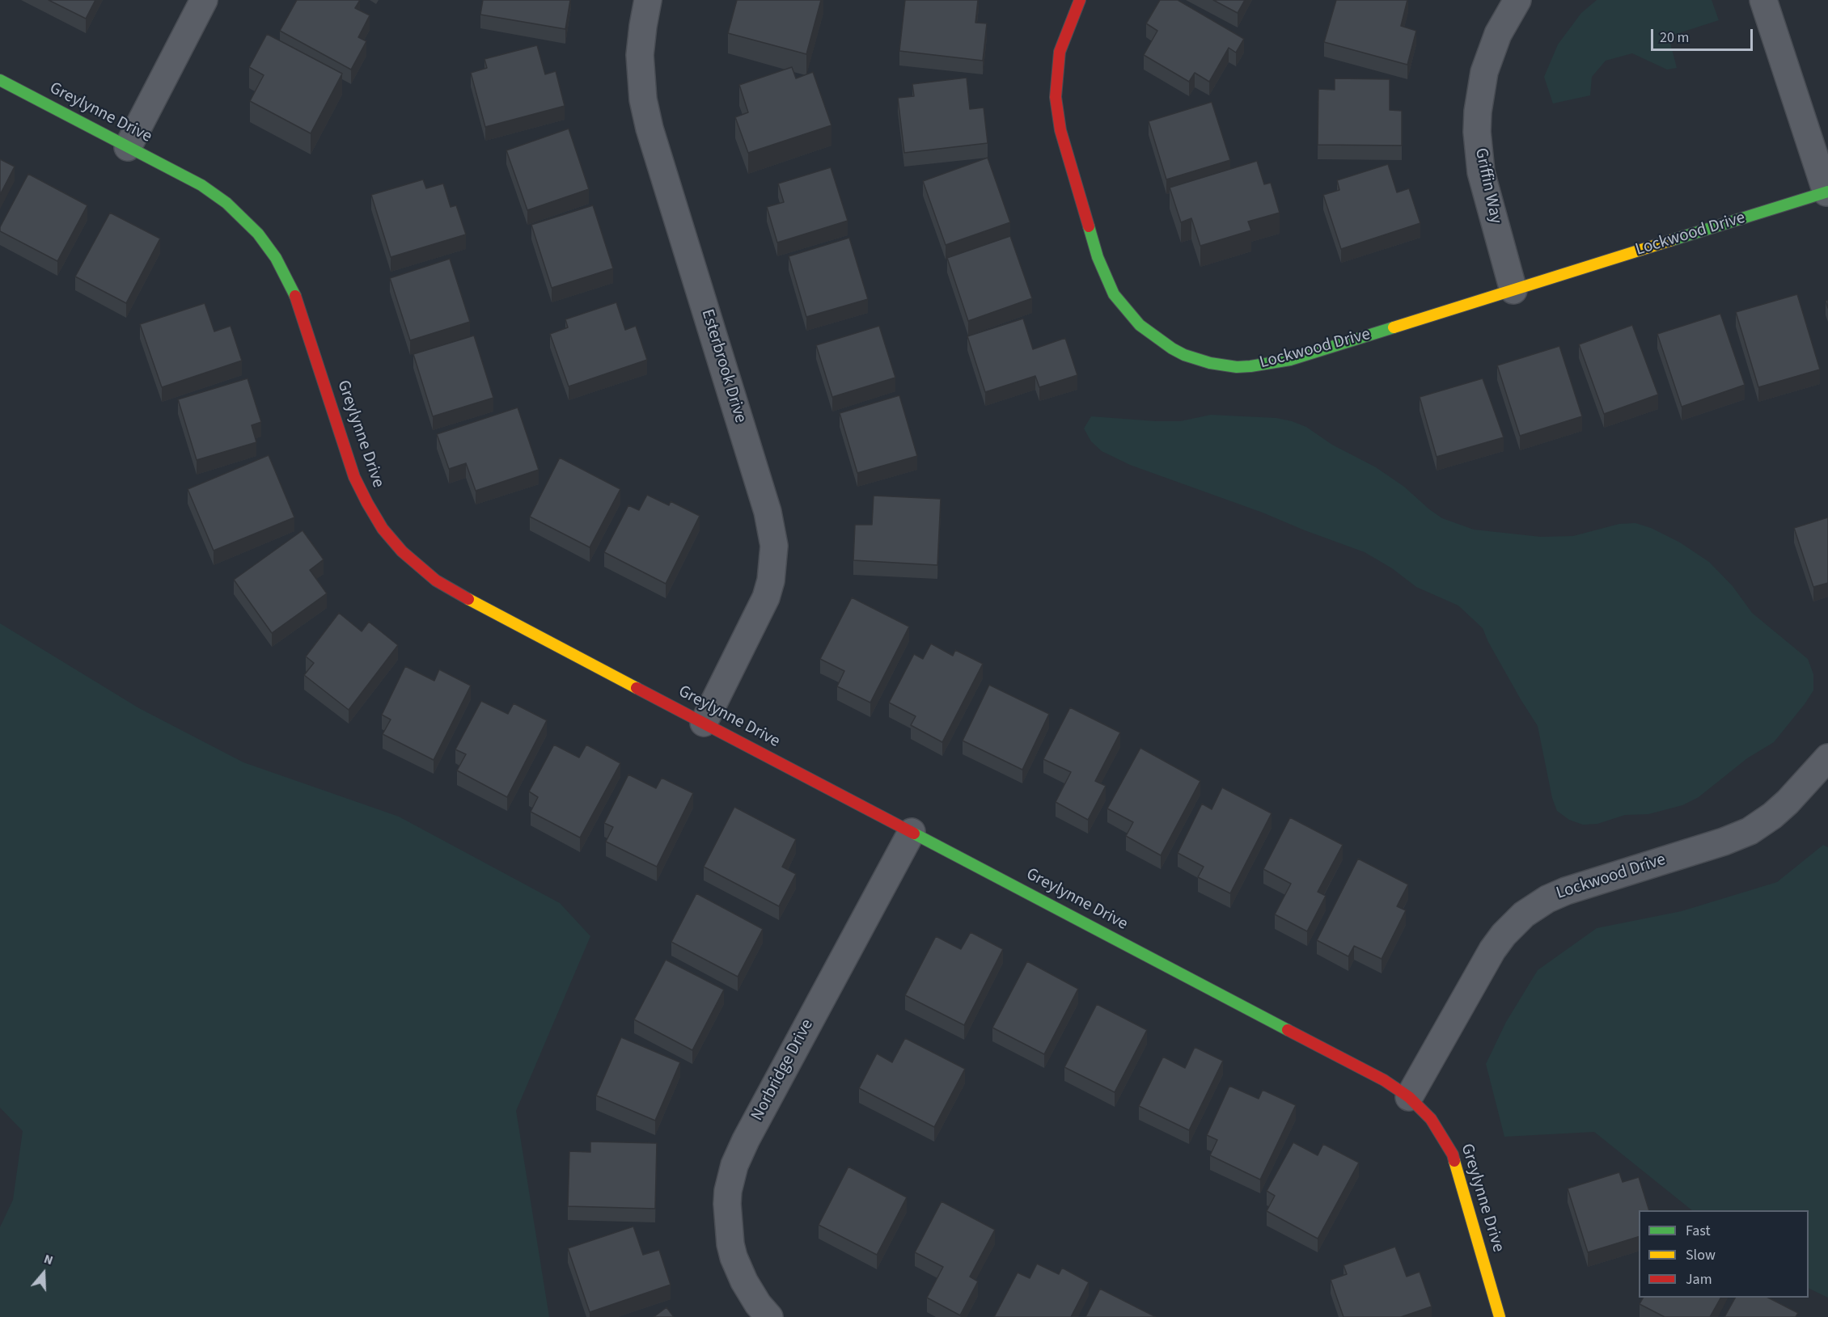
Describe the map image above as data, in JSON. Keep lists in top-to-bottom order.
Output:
{
  "streets": {
    "street": [
      "Greylynne Drive",
      "Griffin Way",
      "Lockwood Drive",
      "Esterbrook Drive",
      "Norbridge Drive"
    ]
  },
  "crossings": [
    ["Greylynne Drive", "Lockwood Drive"],
    ["Greylynne Drive", "Esterbrook Drive"],
    ["Greylynne Drive", "Norbridge Drive"],
    ["Griffin Way", "Lockwood Drive"]
  ],
  "legend": ["Fast", "Slow", "Jam"],
  "scale_bar": "20 m",
  "north": "top"
}
